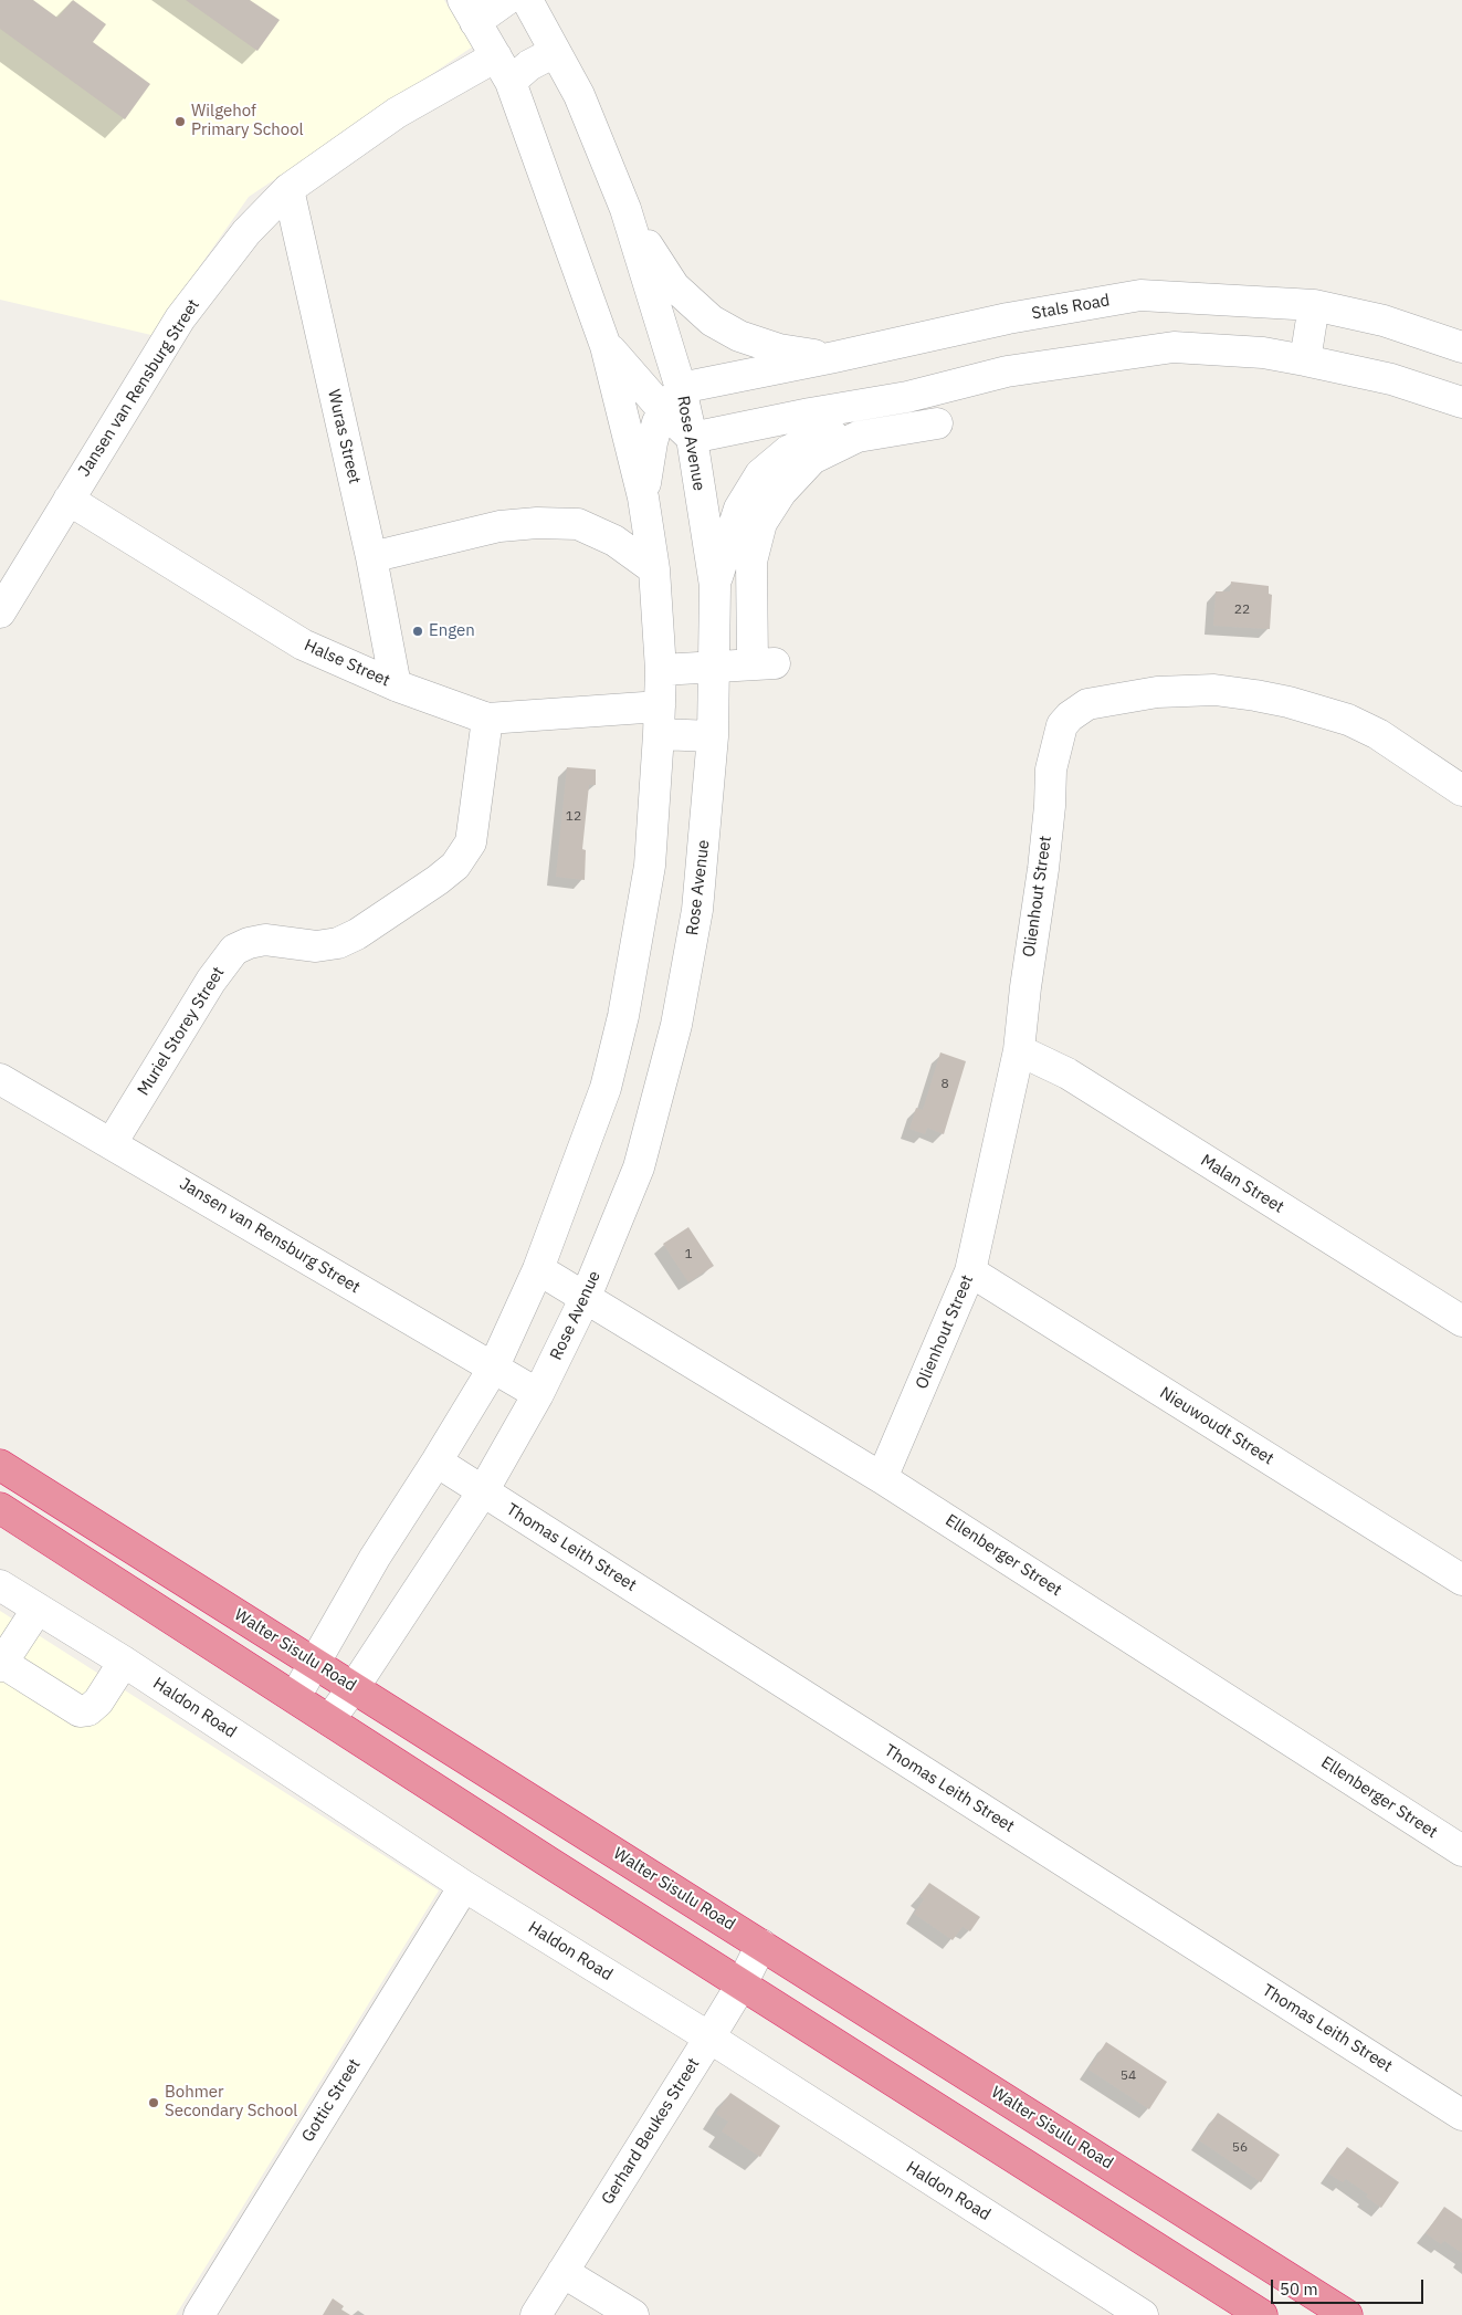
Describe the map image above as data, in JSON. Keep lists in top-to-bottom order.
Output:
{
  "streets": {
    "highway": ["Walter Sisulu Road"],
    "street": [
      "Stals Road",
      "Jansen van Rensburg Street",
      "Wuras Street",
      "Rose Avenue",
      "Halse Street",
      "Olienhout Street",
      "Muriel Storey Street",
      "Malan Street",
      "Nieuwoudt Street",
      "Thomas Leith Street",
      "Ellenberger Street",
      "Haldon Road",
      "Gottic Street",
      "Gerhard Beukes Street"
    ]
  },
  "crossings": [
    ["Stals Road", "Rose Avenue"],
    ["Jansen van Rensburg Street", "Wuras Street"],
    ["Jansen van Rensburg Street", "Rose Avenue"],
    ["Jansen van Rensburg Street", "Halse Street"],
    ["Jansen van Rensburg Street", "Muriel Storey Street"],
    ["Wuras Street", "Halse Street"],
    ["Rose Avenue", "Halse Street"],
    ["Rose Avenue", "Thomas Leith Street"],
    ["Rose Avenue", "Ellenberger Street"],
    ["Rose Avenue", "Walter Sisulu Road"],
    ["Halse Street", "Muriel Storey Street"],
    ["Olienhout Street", "Malan Street"],
    ["Olienhout Street", "Nieuwoudt Street"],
    ["Olienhout Street", "Ellenberger Street"],
    ["Walter Sisulu Road", "Gerhard Beukes Street"],
    ["Haldon Road", "Gottic Street"],
    ["Haldon Road", "Gerhard Beukes Street"]
  ],
  "places": ["Wilgehof Primary School", "Engen", "Bohmer Secondary School"],
  "house_numbers": [
    "22",
    "12",
    "8",
    "1",
    "54",
    "56"
  ],
  "scale_bar": "50 m"
}
